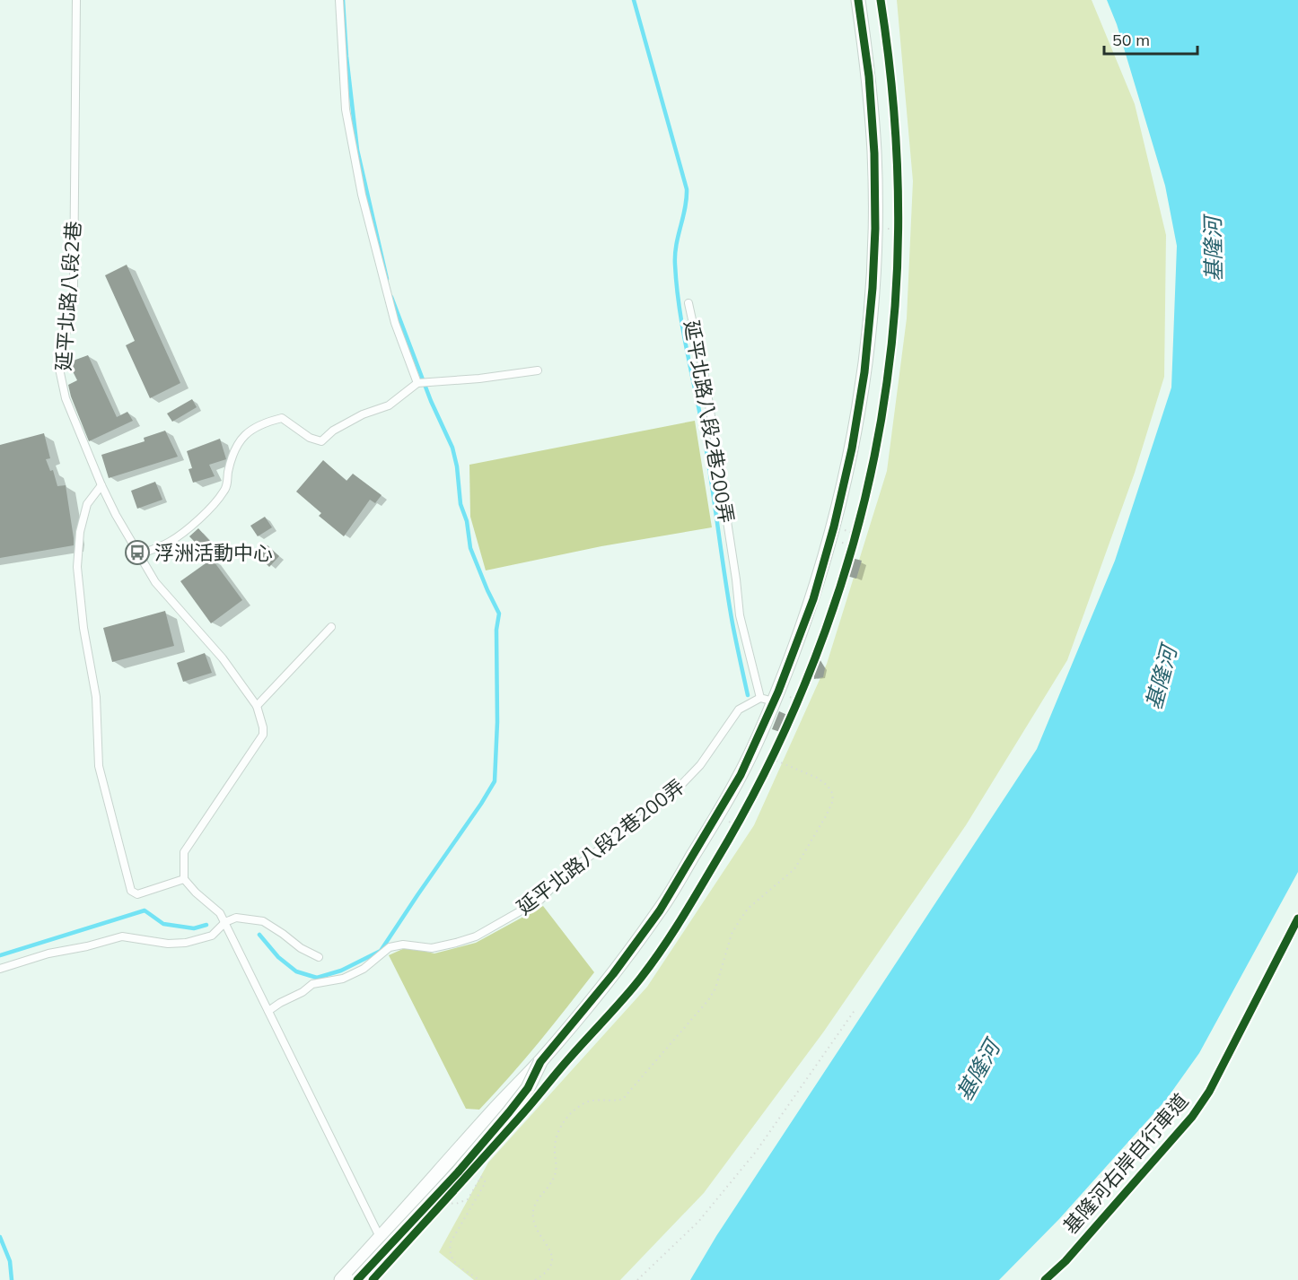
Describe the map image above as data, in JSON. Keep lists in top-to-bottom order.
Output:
{
  "streets": {
    "lane": ["延平北路八段2巷", "延平北路八段2巷200弄"],
    "cycle path": ["基隆河右岸自行車道"]
  },
  "water": ["基隆河"],
  "places": {
    "bus stop": ["浮洲活動中心"]
  },
  "scale_bar": "50 m"
}
